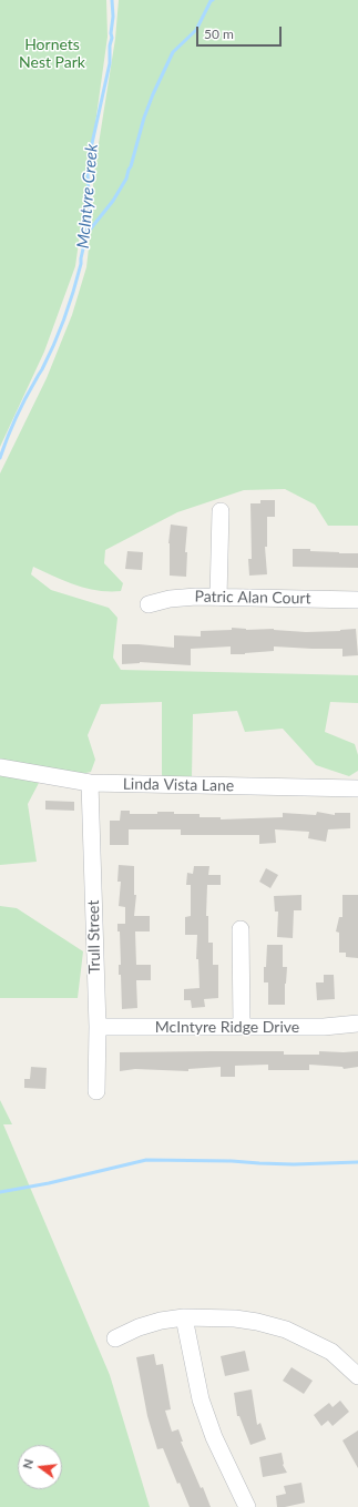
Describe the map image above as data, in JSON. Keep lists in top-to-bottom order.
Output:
{
  "streets": {
    "street": [
      "Patric Alan Court",
      "Linda Vista Lane",
      "Trull Street",
      "McIntyre Ridge Drive"
    ]
  },
  "crossings": [
    ["Linda Vista Lane", "Trull Street"],
    ["Trull Street", "McIntyre Ridge Drive"]
  ],
  "water": ["McIntyre Creek"],
  "parks": ["Hornets Nest Park"],
  "scale_bar": "50 m",
  "north": "left"
}
